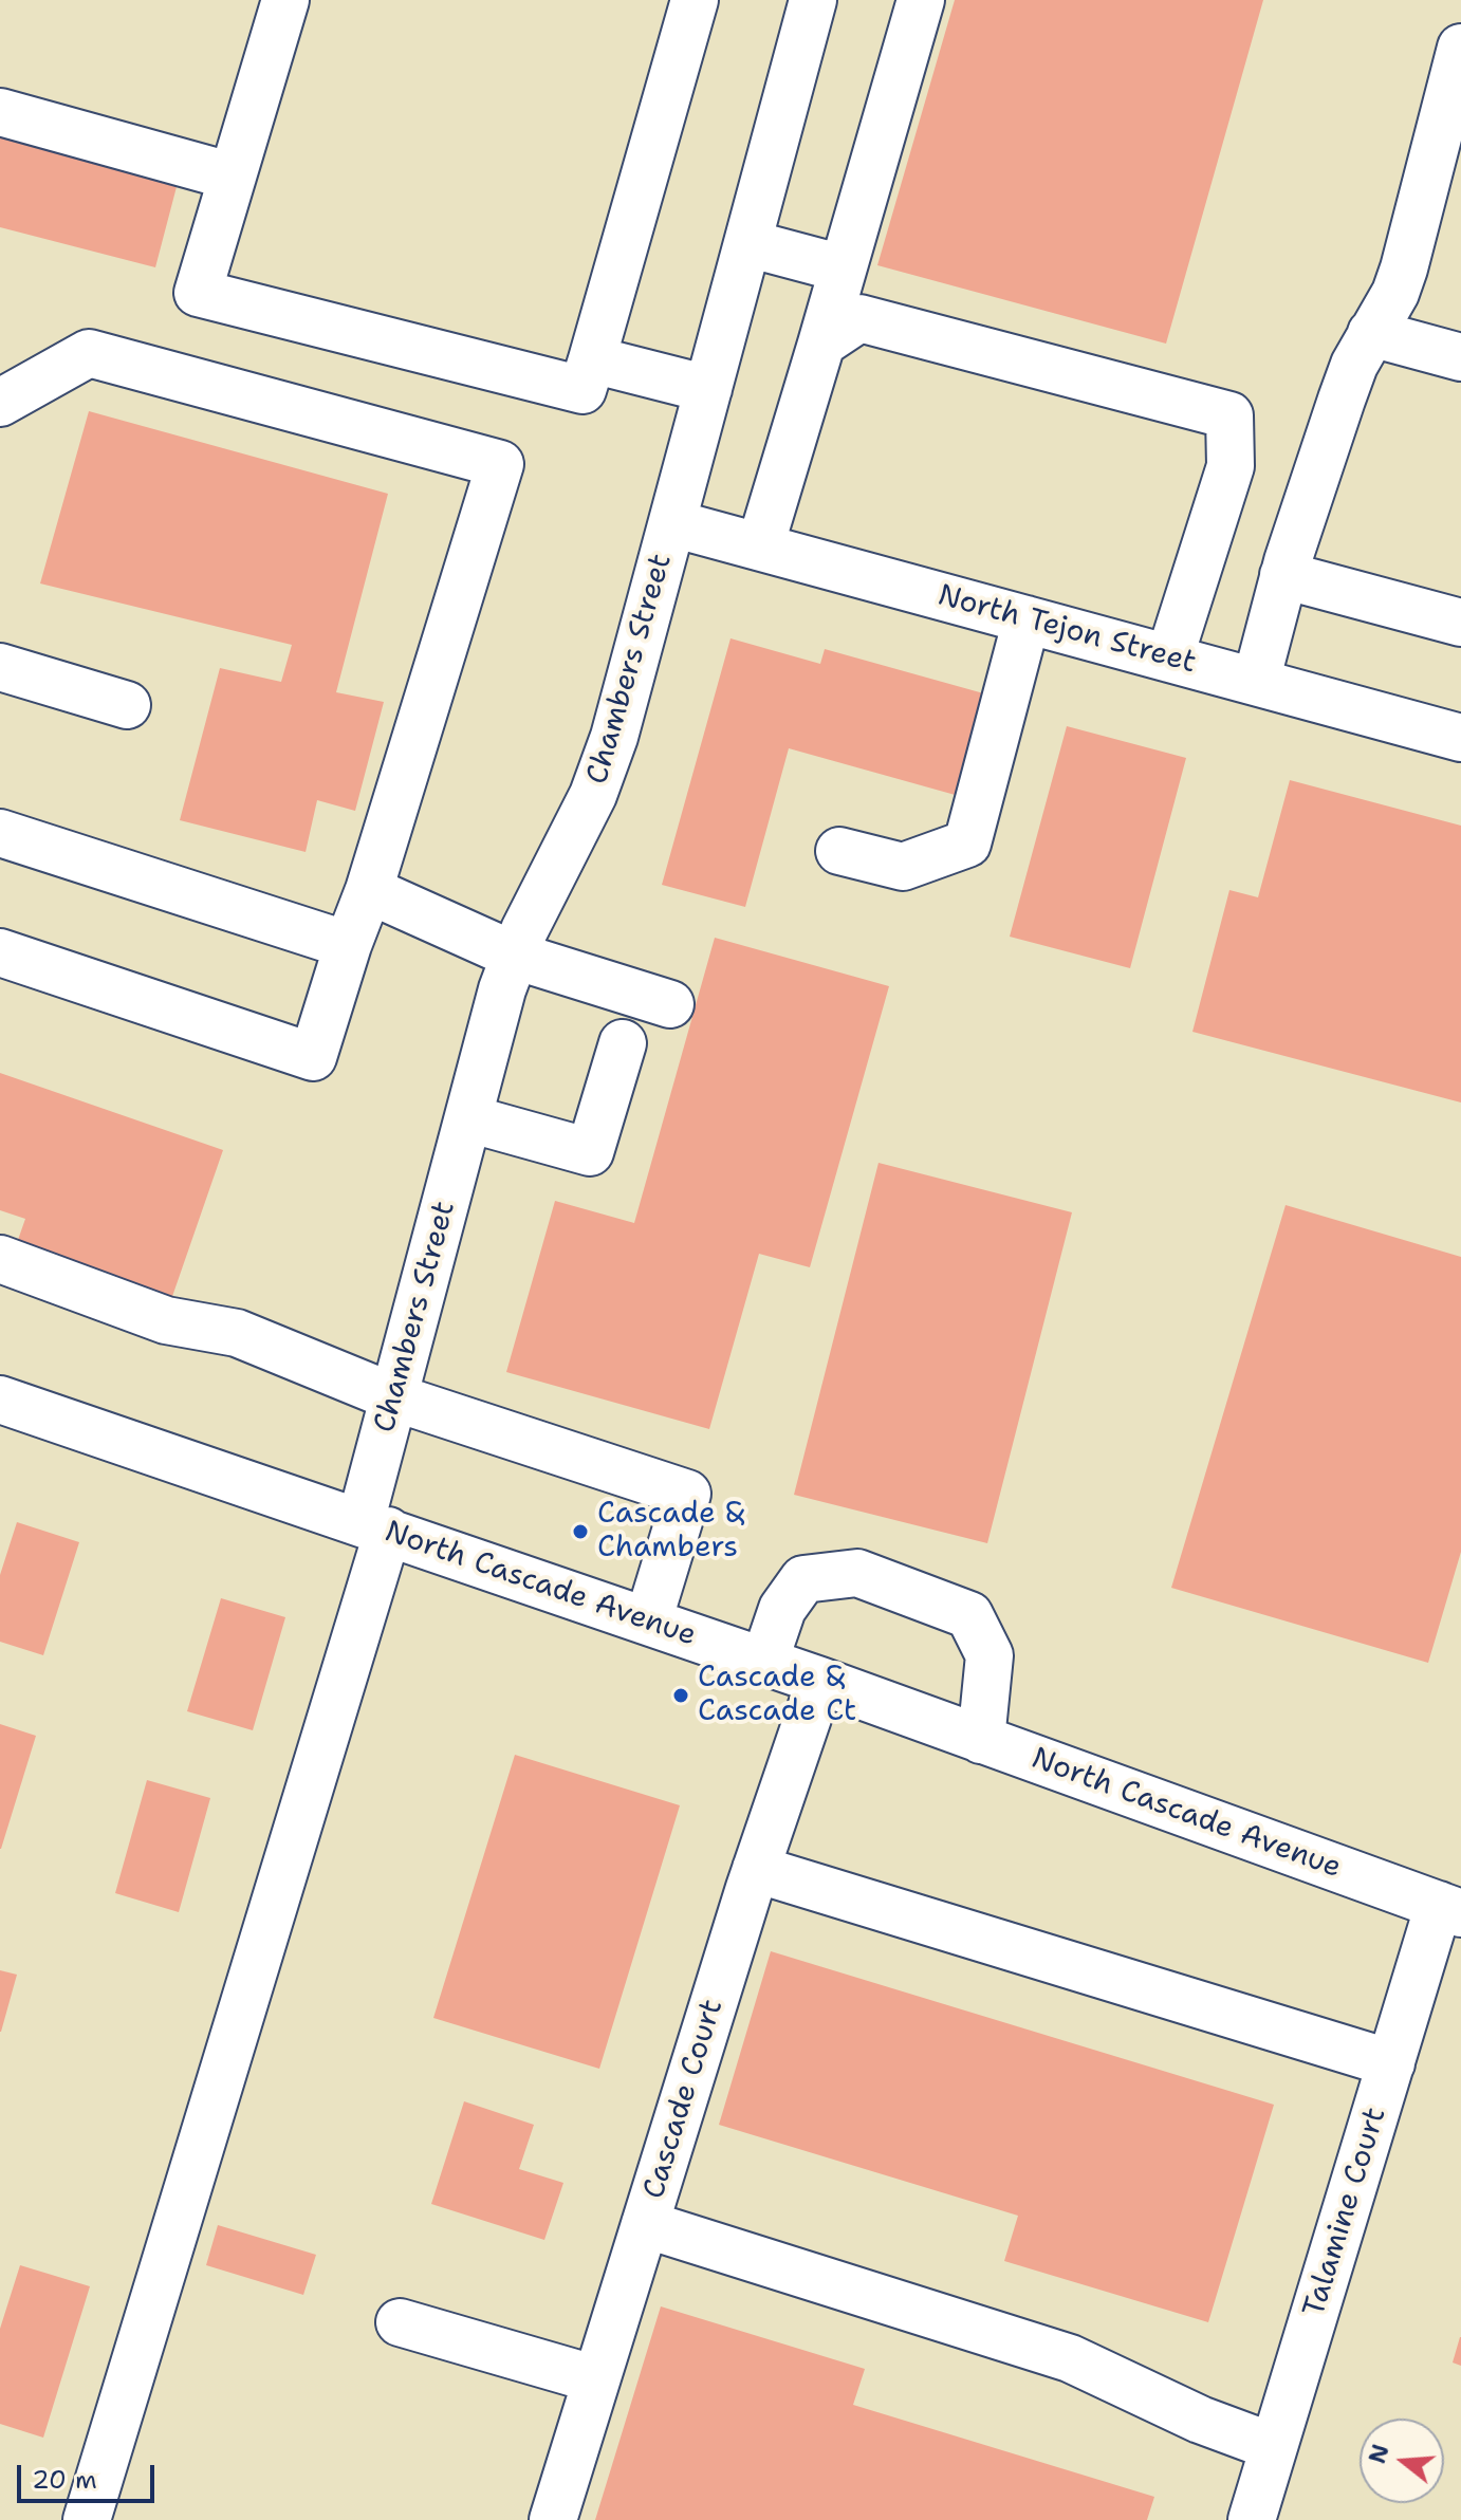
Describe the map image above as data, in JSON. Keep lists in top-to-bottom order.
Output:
{
  "streets": {
    "street": [
      "North Tejon Street",
      "Chambers Street",
      "North Cascade Avenue",
      "Cascade Court",
      "Talamine Court"
    ]
  },
  "crossings": [
    ["North Tejon Street", "Chambers Street"],
    ["Chambers Street", "North Cascade Avenue"],
    ["North Cascade Avenue", "Cascade Court"],
    ["North Cascade Avenue", "Talamine Court"]
  ],
  "places": ["Cascade & Chambers", "Cascade & Cascade Ct"],
  "scale_bar": "20 m",
  "north": "left"
}
